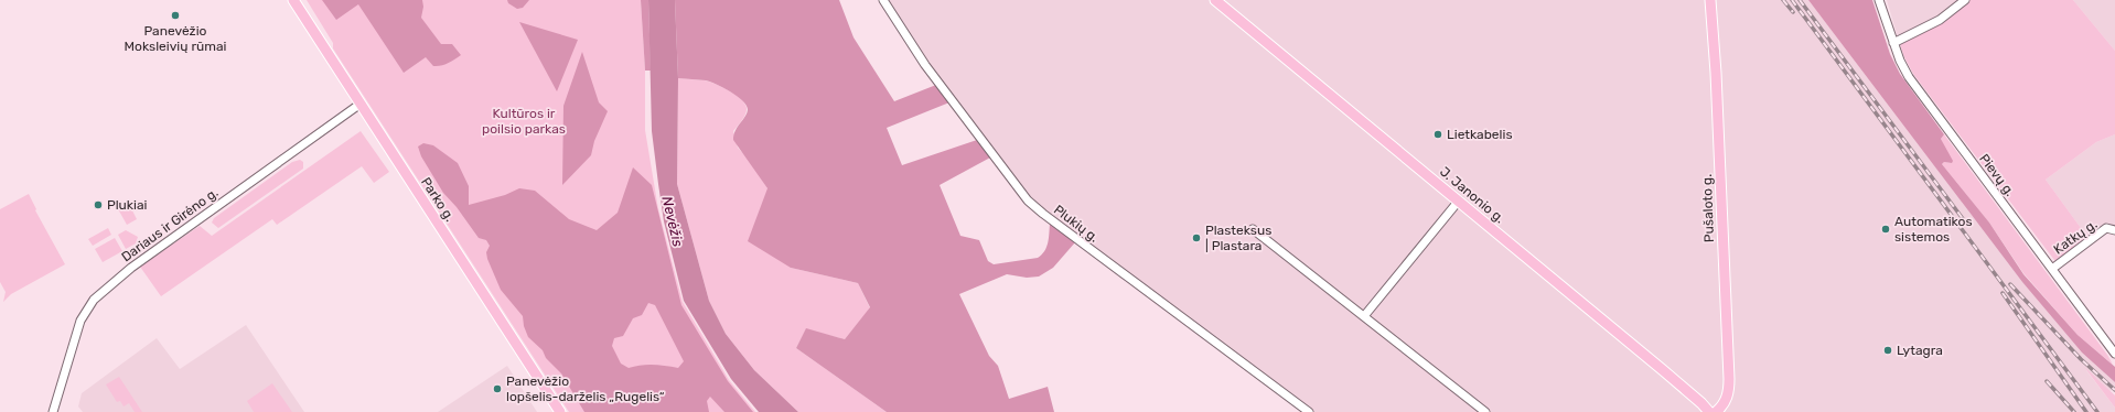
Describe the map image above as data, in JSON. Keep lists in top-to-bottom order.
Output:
{
  "streets": {
    "main road": ["J. Janonio g.", "Parko g.", "Pušaloto g."],
    "street": [
      "Pievų g.",
      "Plukių g.",
      "Dariaus ir Girėno g.",
      "Katkų g."
    ]
  },
  "crossings": [
    ["Pievų g.", "Katkų g."],
    ["Parko g.", "Dariaus ir Girėno g."]
  ],
  "water": ["Nevėžis"],
  "parks": ["Kultūros ir poilsio parkas"],
  "places": [
    "Panevėžio Moksleivių rūmai",
    "Lietkabelis",
    "Plukiai",
    "Automatikos sistemos",
    "Plasteksus | Plastara",
    "Lytagra",
    "Panevėžio lopšelis-darželis „Rugelis“"
  ]
}
